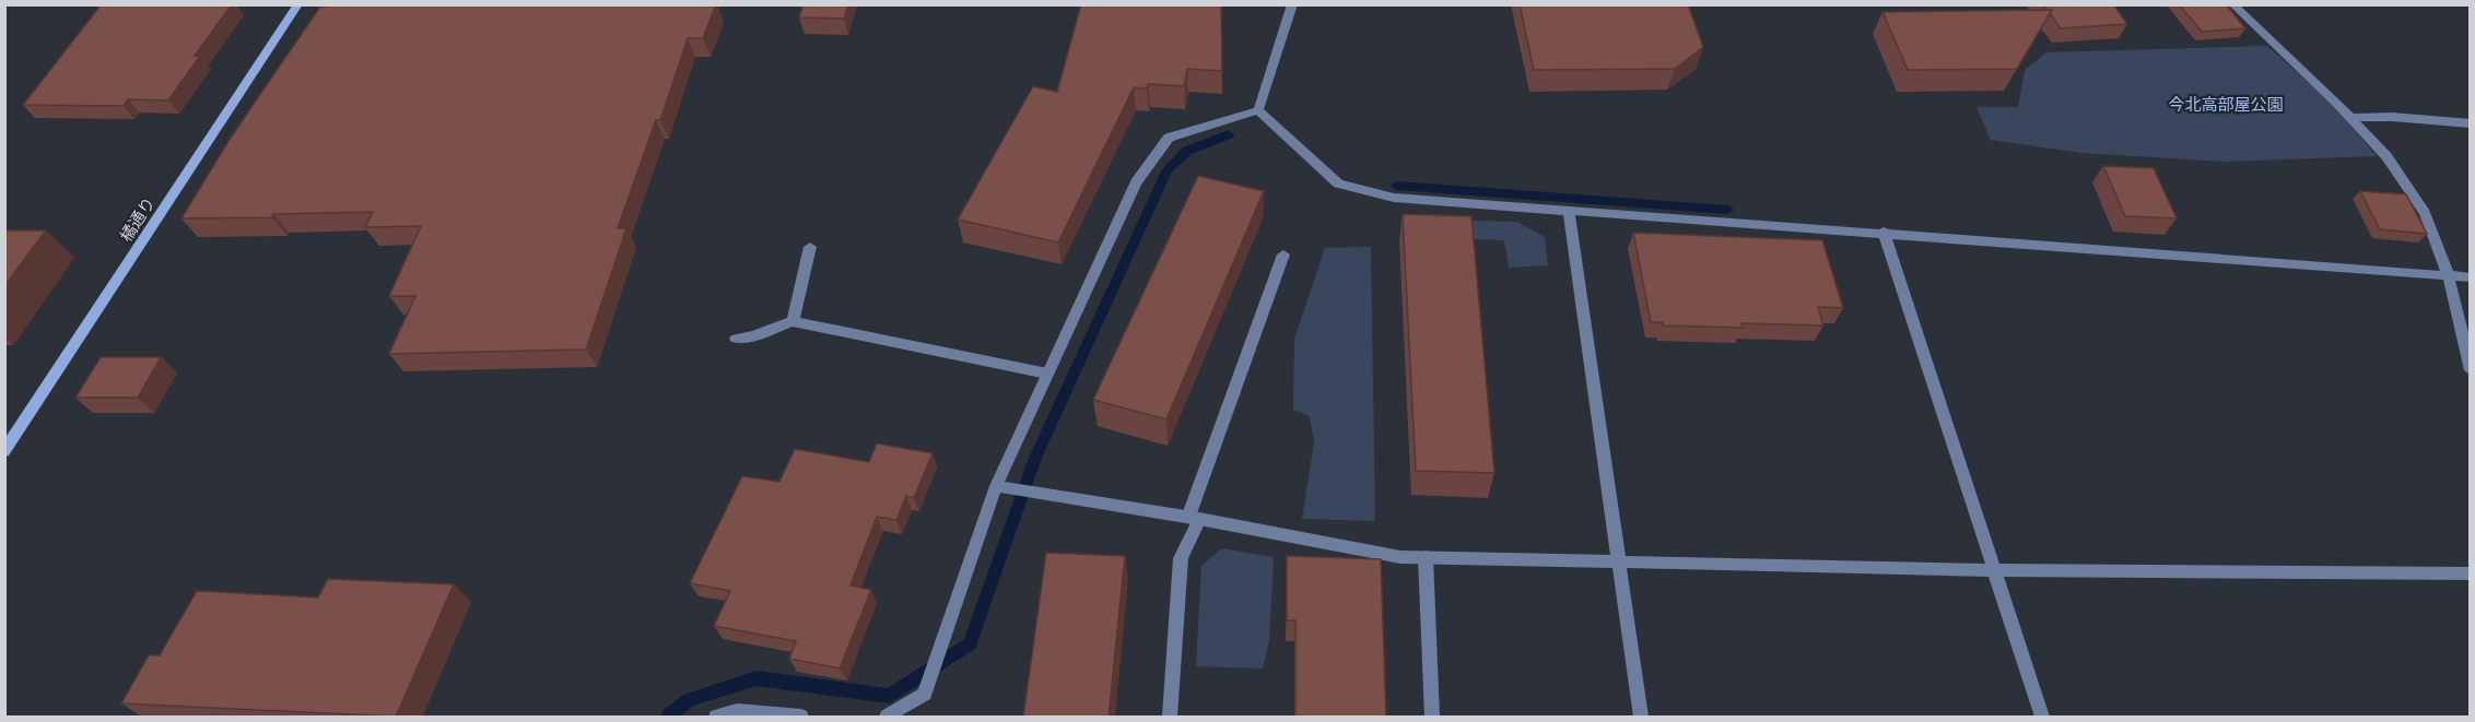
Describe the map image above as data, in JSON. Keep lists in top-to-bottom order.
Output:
{
  "streets": {
    "street": ["橘通り"]
  },
  "parks": ["今北高部屋公園"]
}
